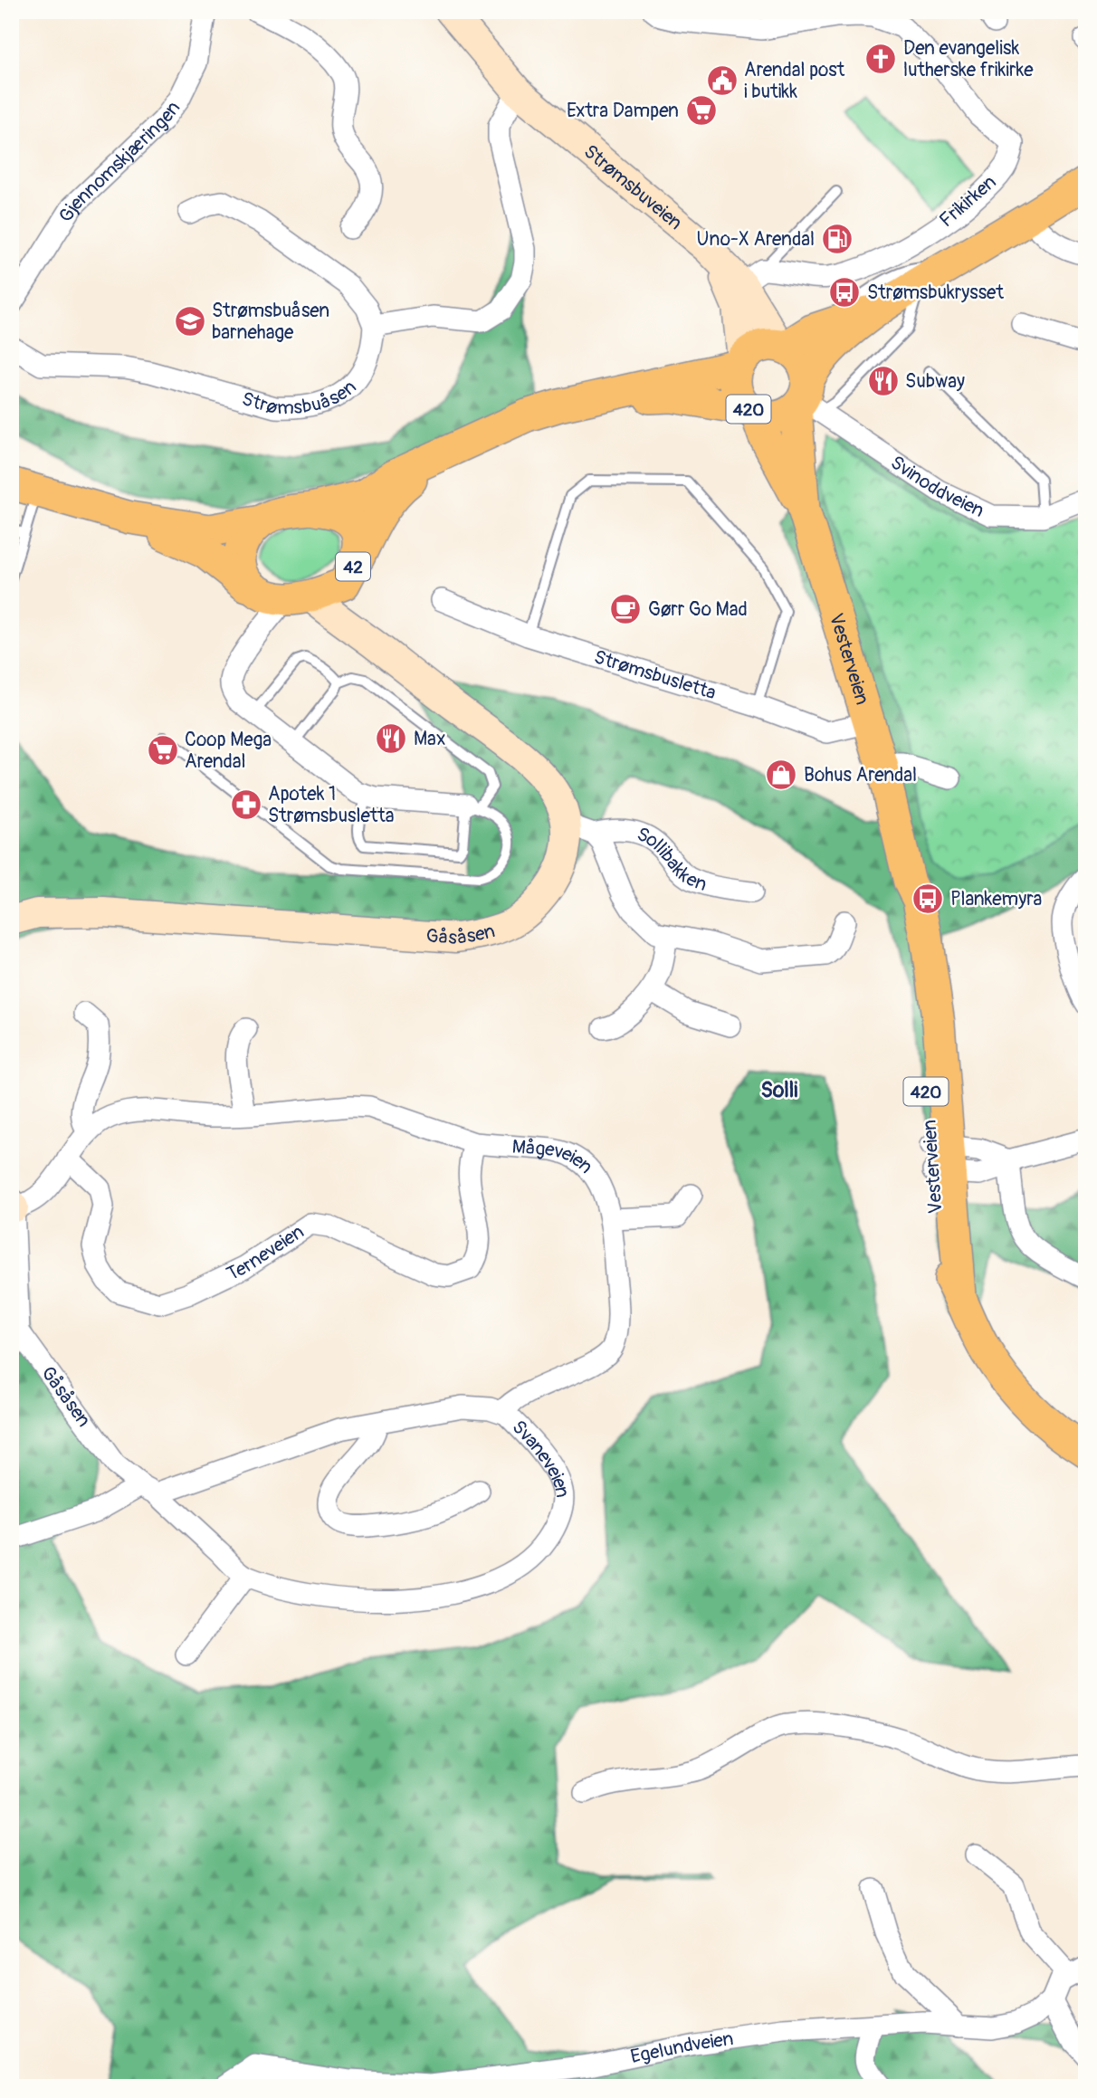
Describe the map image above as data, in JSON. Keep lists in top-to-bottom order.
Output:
{
  "streets": {
    "main road": ["420", "42", "Vesterveien"],
    "street": [
      "Gjennomskjæringen",
      "Strømsbuveien",
      "Frikirken",
      "Strømsbuåsen",
      "Svinoddveien",
      "Strømsbusletta",
      "Sollibakken",
      "Gåsåsen",
      "Mågeveien",
      "Terneveien",
      "Svaneveien",
      "Egelundveien"
    ]
  },
  "crossings": [
    ["Strømsbuveien", "Frikirken"],
    ["Strømsbuveien", "420"],
    ["Strømsbuveien", "Svinoddveien"],
    ["Strømsbuveien", "42"],
    ["Strømsbuveien", "Vesterveien"],
    ["420", "Svinoddveien"],
    ["420", "42"],
    ["420", "Vesterveien"],
    ["Svinoddveien", "42"],
    ["Svinoddveien", "Vesterveien"],
    ["42", "Vesterveien"],
    ["42", "Gåsåsen"],
    ["Vesterveien", "Strømsbusletta"],
    ["Sollibakken", "Gåsåsen"],
    ["Gåsåsen", "Mågeveien"],
    ["Gåsåsen", "Svaneveien"],
    ["Mågeveien", "Terneveien"],
    ["Mågeveien", "Svaneveien"]
  ],
  "districts": ["Solli"],
  "places": {
    "church": ["Den evangelisk lutherske frikirke"],
    "public building": ["Arendal post i butikk"],
    "supermarket": ["Extra Dampen", "Coop Mega Arendal"],
    "fuel station": ["Uno-X Arendal"],
    "bus stop": ["Strømsbukrysset", "Plankemyra"],
    "school or university": ["Strømsbuåsen barnehage"],
    "restaurant": ["Subway", "Max"],
    "cafe": ["Gørr Go Mad"],
    "shop": ["Bohus Arendal"],
    "pharmacy": ["Apotek 1 Strømsbusletta"]
  }
}
